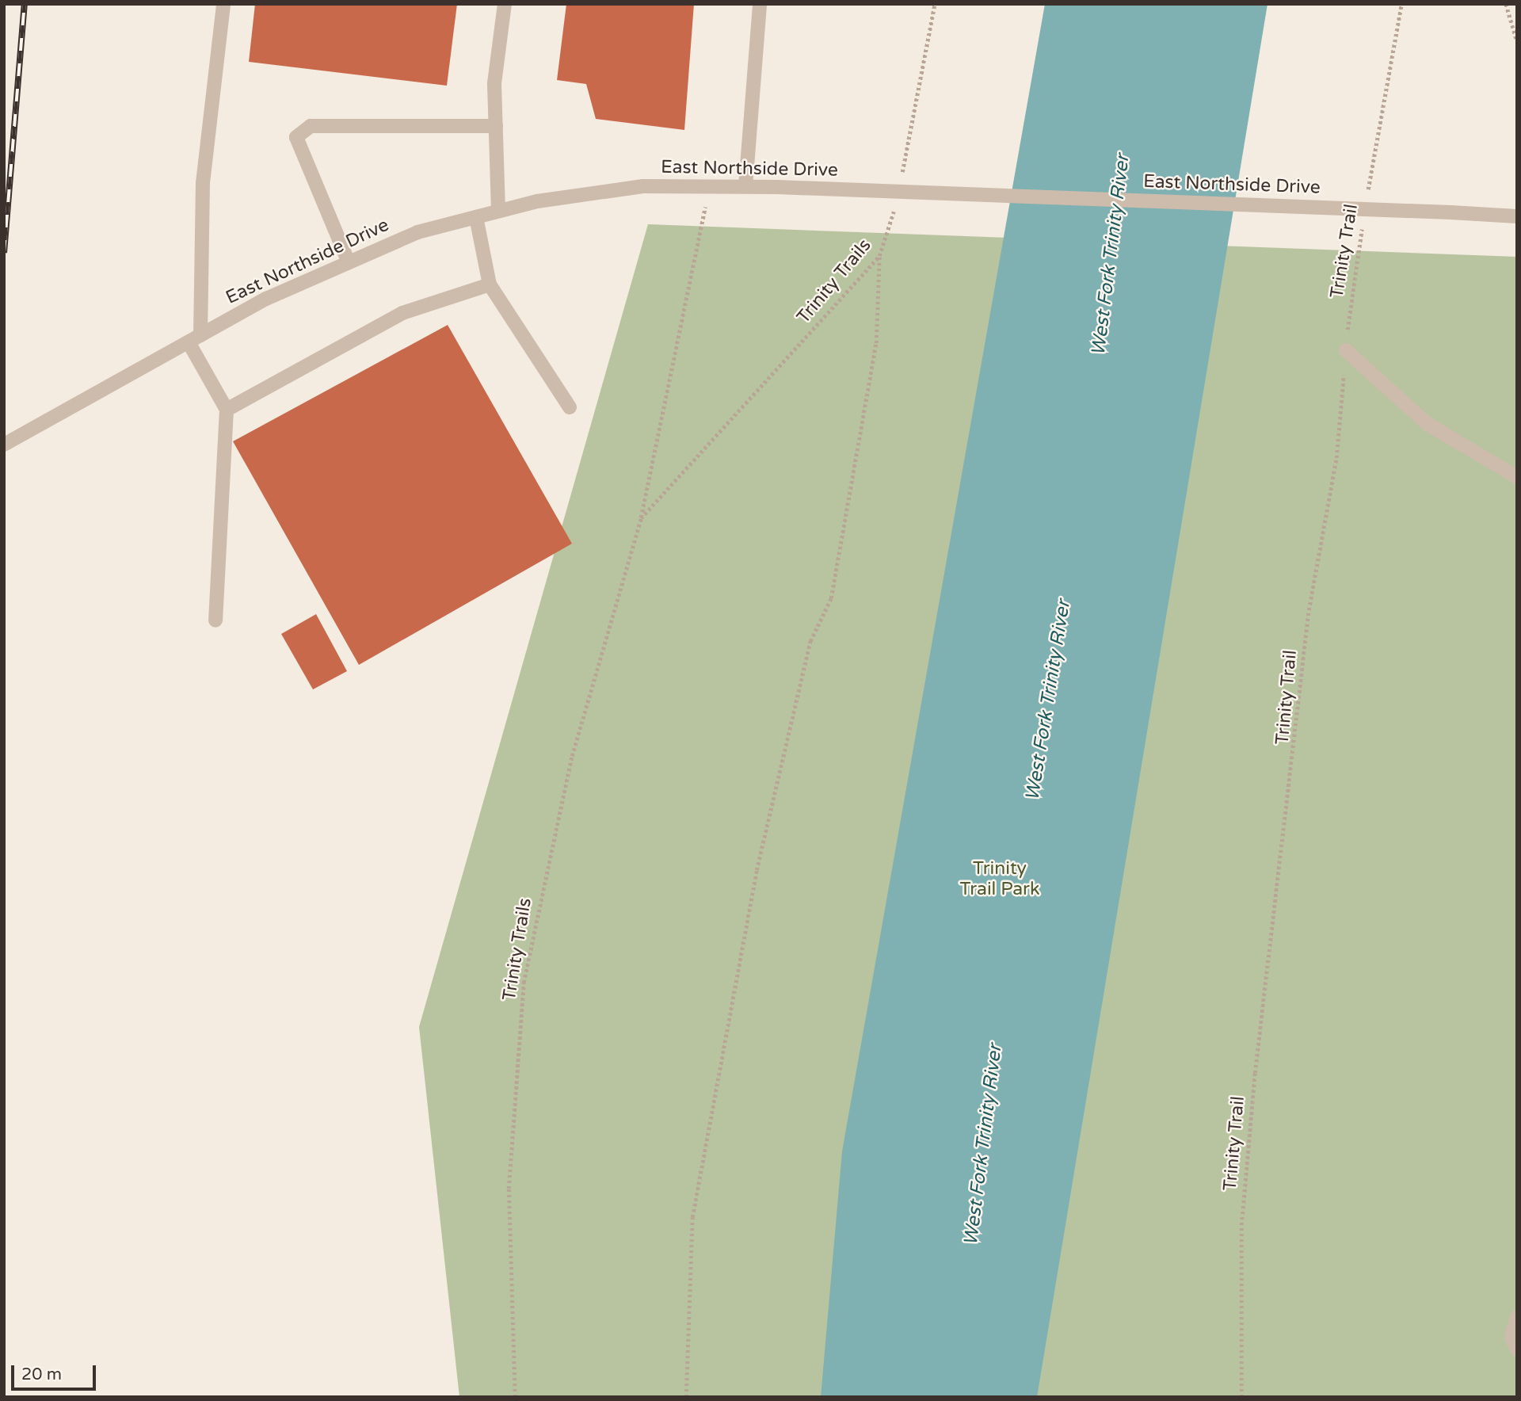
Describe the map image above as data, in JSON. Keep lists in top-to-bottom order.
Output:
{
  "streets": {
    "street": ["East Northside Drive"],
    "path": ["Trinity Trail", "Trinity Trails"]
  },
  "crossings": [
    ["East Northside Drive", "Trinity Trails"]
  ],
  "water": ["West Fork Trinity River"],
  "parks": ["Trinity Trail Park"],
  "scale_bar": "20 m"
}
